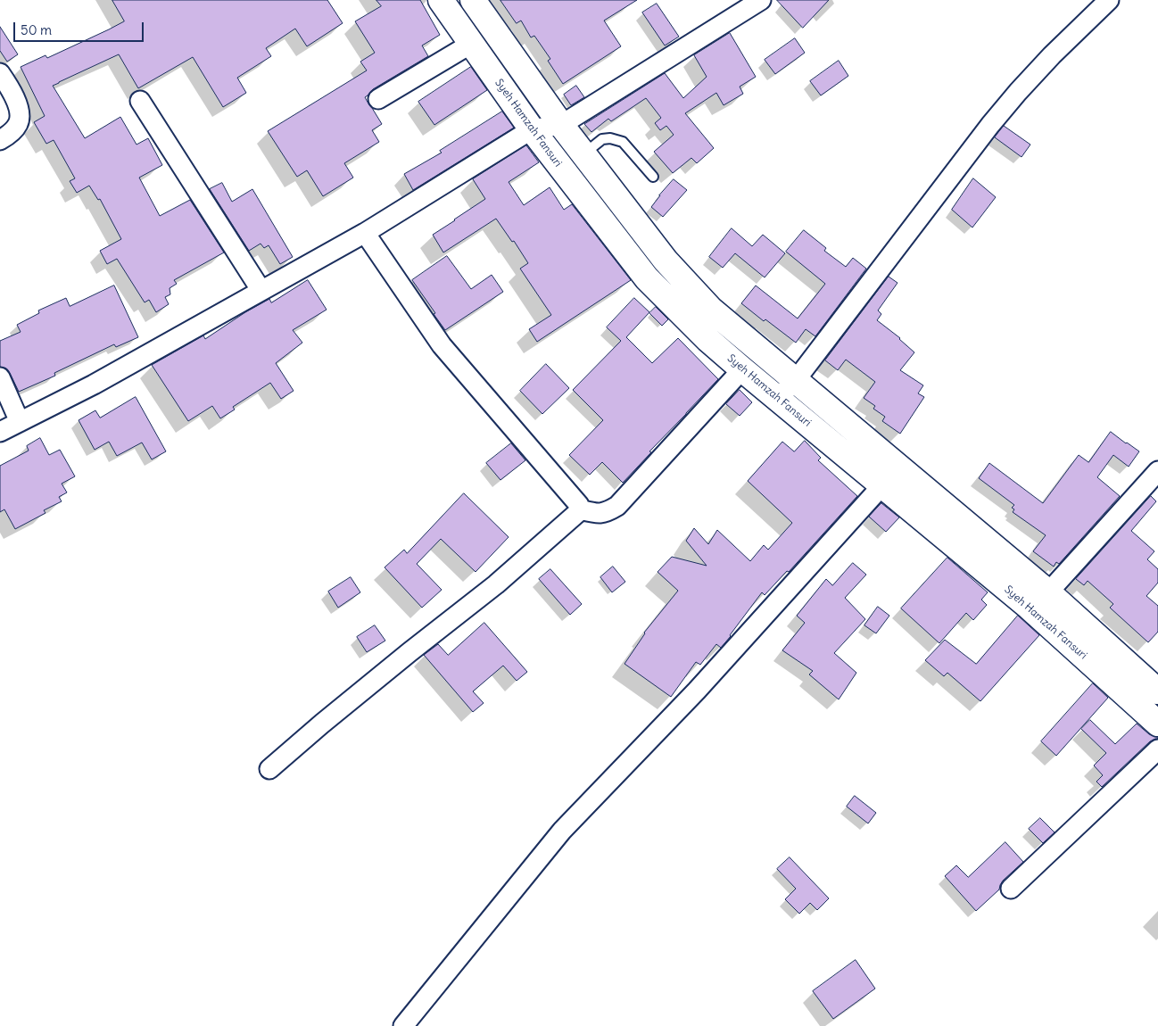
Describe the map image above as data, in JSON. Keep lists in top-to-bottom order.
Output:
{
  "streets": {
    "main road": ["Syeh Hamzah Fansuri"]
  },
  "scale_bar": "50 m"
}
